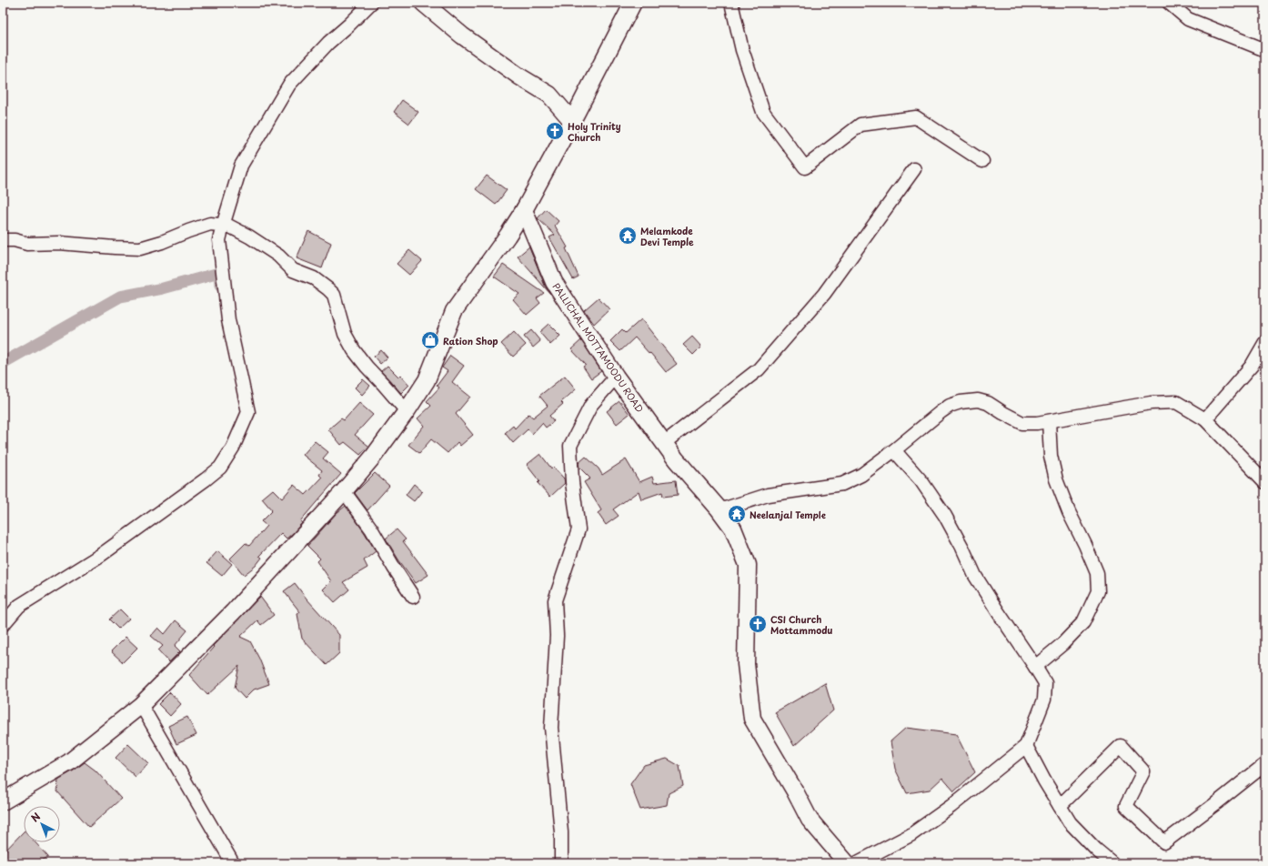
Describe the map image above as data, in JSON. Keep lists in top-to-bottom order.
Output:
{
  "streets": {
    "street": ["PALLICHAL MOTTAMOODU ROAD"]
  },
  "places": {
    "church": ["Holy Trinity Church", "CSI Church Mottammodu"],
    "temple": ["Melamkode Devi Temple", "Neelanjal Temple"],
    "shop": ["Ration Shop"]
  },
  "north": "top left"
}
